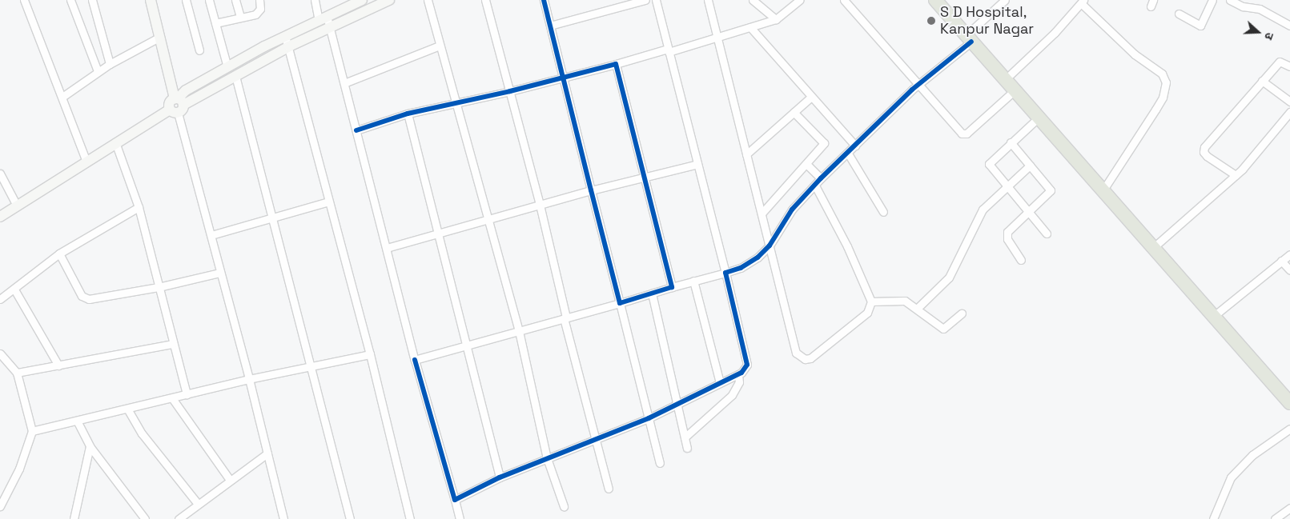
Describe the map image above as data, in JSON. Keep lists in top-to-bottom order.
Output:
{
  "places": ["S D Hospital, Kanpur Nagar"],
  "north": "right"
}
